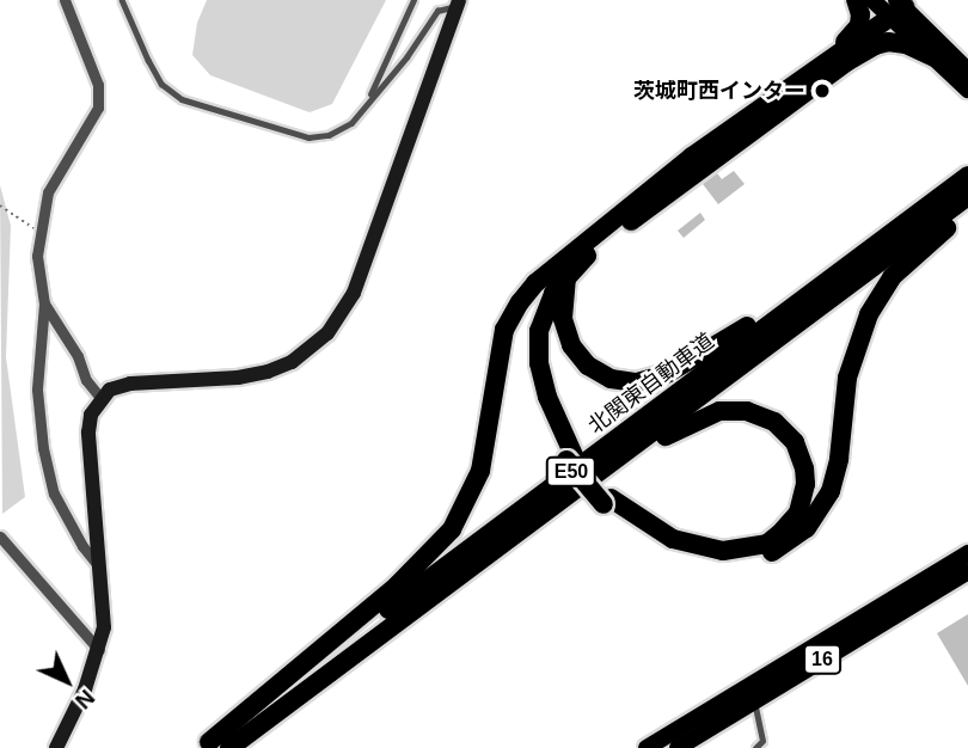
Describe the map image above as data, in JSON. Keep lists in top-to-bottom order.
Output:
{
  "streets": {
    "highway": ["北関東自動車道", "E50"],
    "main road": ["16"]
  },
  "places": ["茨城町西インター"],
  "north": "bottom right"
}
